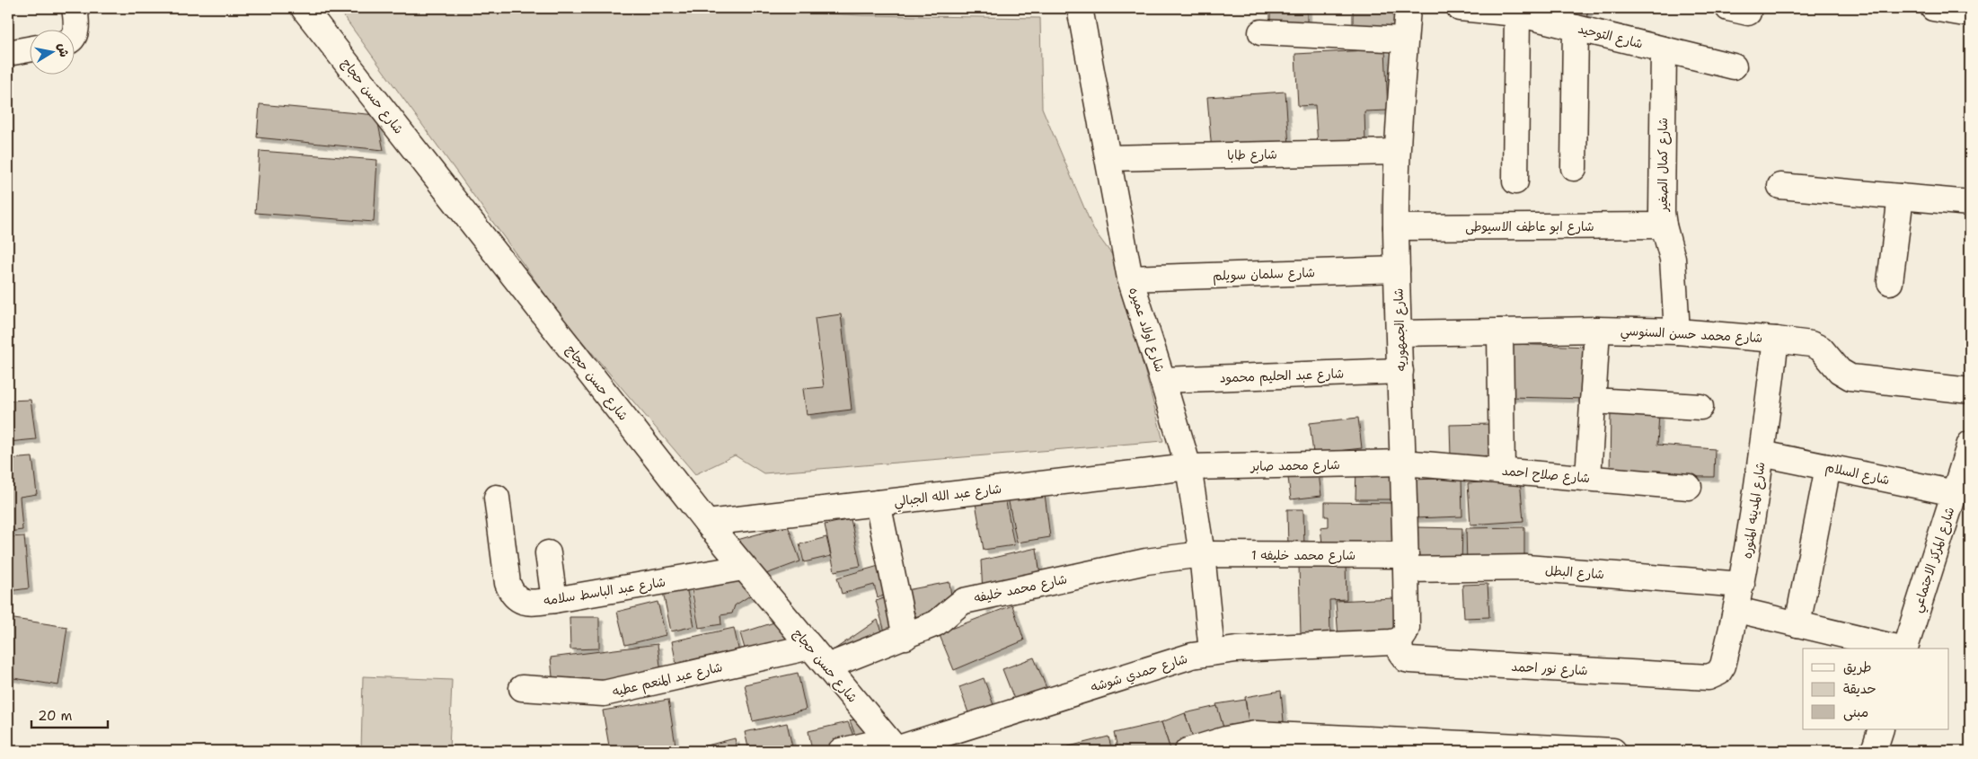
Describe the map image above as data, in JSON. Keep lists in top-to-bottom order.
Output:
{
  "streets": {
    "street": [
      "شارع التوحيد",
      "شارع حسن حجاج",
      "شارع طابا",
      "شارع كمال الصغير",
      "شارع ابو عاطف الاسيوطى",
      "شارع سلمان سويلم",
      "شارع اولاد عميره",
      "شارع الجمهوريه",
      "شارع محمد حسن السنوسي",
      "شارع عبد الحليم محمود",
      "شارع محمد صابر",
      "شارع السلام",
      "شارع صلاح احمد",
      "شارع عبد الله الجبالي",
      "شارع المدينه المنوره",
      "شارع محمد خليفه 1",
      "شارع المركز الاجتماعي",
      "شارع البطل",
      "شارع محمد خليفه",
      "شارع عبد الباسط سلامه",
      "شارع نور احمد",
      "شارع حمدي شوشه",
      "شارع عبد المنعم عطيه"
    ]
  },
  "crossings": [
    ["شارع التوحيد", "شارع كمال الصغير"],
    ["شارع حسن حجاج", "شارع عبد الله الجبالي"],
    ["شارع حسن حجاج", "شارع محمد خليفه"],
    ["شارع حسن حجاج", "شارع عبد الباسط سلامه"],
    ["شارع حسن حجاج", "شارع حمدي شوشه"],
    ["شارع حسن حجاج", "شارع عبد المنعم عطيه"],
    ["شارع طابا", "شارع اولاد عميره"],
    ["شارع طابا", "شارع الجمهوريه"],
    ["شارع كمال الصغير", "شارع ابو عاطف الاسيوطى"],
    ["شارع كمال الصغير", "شارع محمد حسن السنوسي"],
    ["شارع ابو عاطف الاسيوطى", "شارع الجمهوريه"],
    ["شارع سلمان سويلم", "شارع اولاد عميره"],
    ["شارع سلمان سويلم", "شارع الجمهوريه"],
    ["شارع اولاد عميره", "شارع عبد الحليم محمود"],
    ["شارع اولاد عميره", "شارع محمد صابر"],
    ["شارع اولاد عميره", "شارع عبد الله الجبالي"],
    ["شارع اولاد عميره", "شارع محمد خليفه 1"],
    ["شارع اولاد عميره", "شارع محمد خليفه"],
    ["شارع اولاد عميره", "شارع حمدي شوشه"],
    ["شارع الجمهوريه", "شارع محمد حسن السنوسي"],
    ["شارع الجمهوريه", "شارع عبد الحليم محمود"],
    ["شارع الجمهوريه", "شارع محمد صابر"],
    ["شارع الجمهوريه", "شارع صلاح احمد"],
    ["شارع الجمهوريه", "شارع محمد خليفه 1"],
    ["شارع الجمهوريه", "شارع البطل"],
    ["شارع الجمهوريه", "شارع نور احمد"],
    ["شارع الجمهوريه", "شارع حمدي شوشه"],
    ["شارع محمد حسن السنوسي", "شارع المدينه المنوره"],
    ["شارع محمد صابر", "شارع صلاح احمد"],
    ["شارع محمد صابر", "شارع عبد الله الجبالي"],
    ["شارع السلام", "شارع المدينه المنوره"],
    ["شارع السلام", "شارع المركز الاجتماعي"],
    ["شارع المدينه المنوره", "شارع البطل"],
    ["شارع المدينه المنوره", "شارع نور احمد"],
    ["شارع محمد خليفه 1", "شارع البطل"],
    ["شارع محمد خليفه 1", "شارع محمد خليفه"],
    ["شارع نور احمد", "شارع حمدي شوشه"]
  ],
  "legend": ["طريق", "حديقة", "مبنى"],
  "scale_bar": "20 m",
  "north": "right"
}
